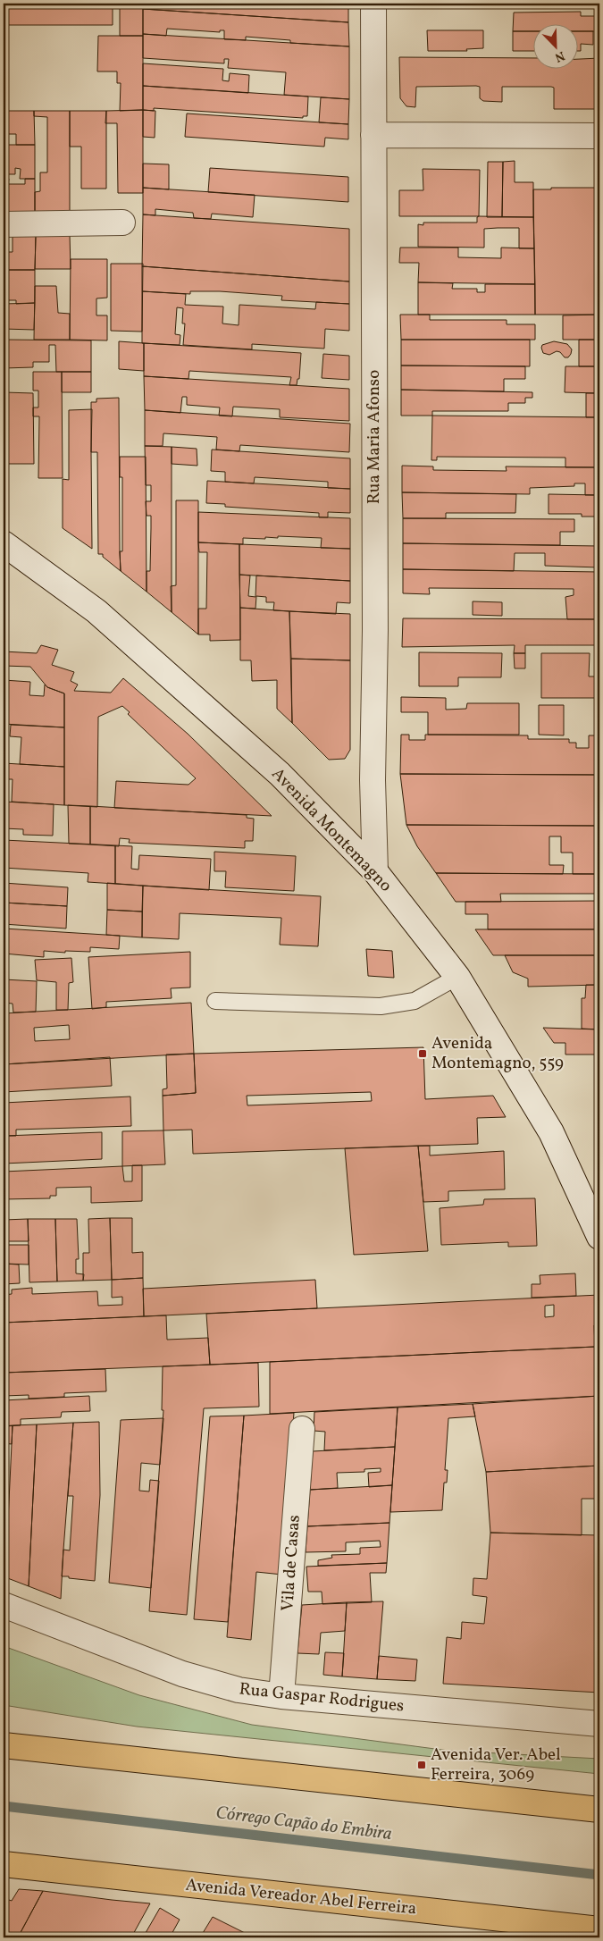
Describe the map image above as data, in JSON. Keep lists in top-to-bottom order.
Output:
{
  "streets": {
    "main road": ["Avenida Vereador Abel Ferreira"],
    "street": [
      "Rua Maria Afonso",
      "Avenida Montemagno",
      "Vila de Casas",
      "Rua Gaspar Rodrigues"
    ]
  },
  "crossings": [
    ["Rua Maria Afonso", "Avenida Montemagno"],
    ["Vila de Casas", "Rua Gaspar Rodrigues"]
  ],
  "water": ["Córrego Capão do Embira"],
  "places": {
    "transit": ["Avenida Montemagno, 559", "Avenida Ver. Abel Ferreira, 3069"]
  },
  "north": "bottom right"
}
